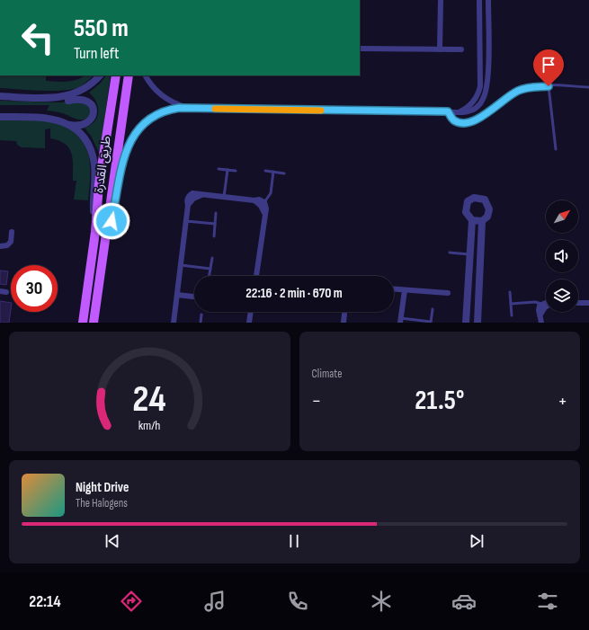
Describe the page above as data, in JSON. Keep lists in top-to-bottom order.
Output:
{
  "streets": {
    "main road": ["طريق القدرة"]
  },
  "north": "top right",
  "page": {
    "turn": ["550 m", "Turn left"],
    "limit": "30",
    "trip": "22:16 · 2 min · 670 m",
    "tile": "Climate",
    "heat": ["−", "21.5°", "+"],
    "song": ["Night Drive", "The Halogens"],
    "tabs": "22:14",
    "gauge": ["24", "km/h"]
  }
}
